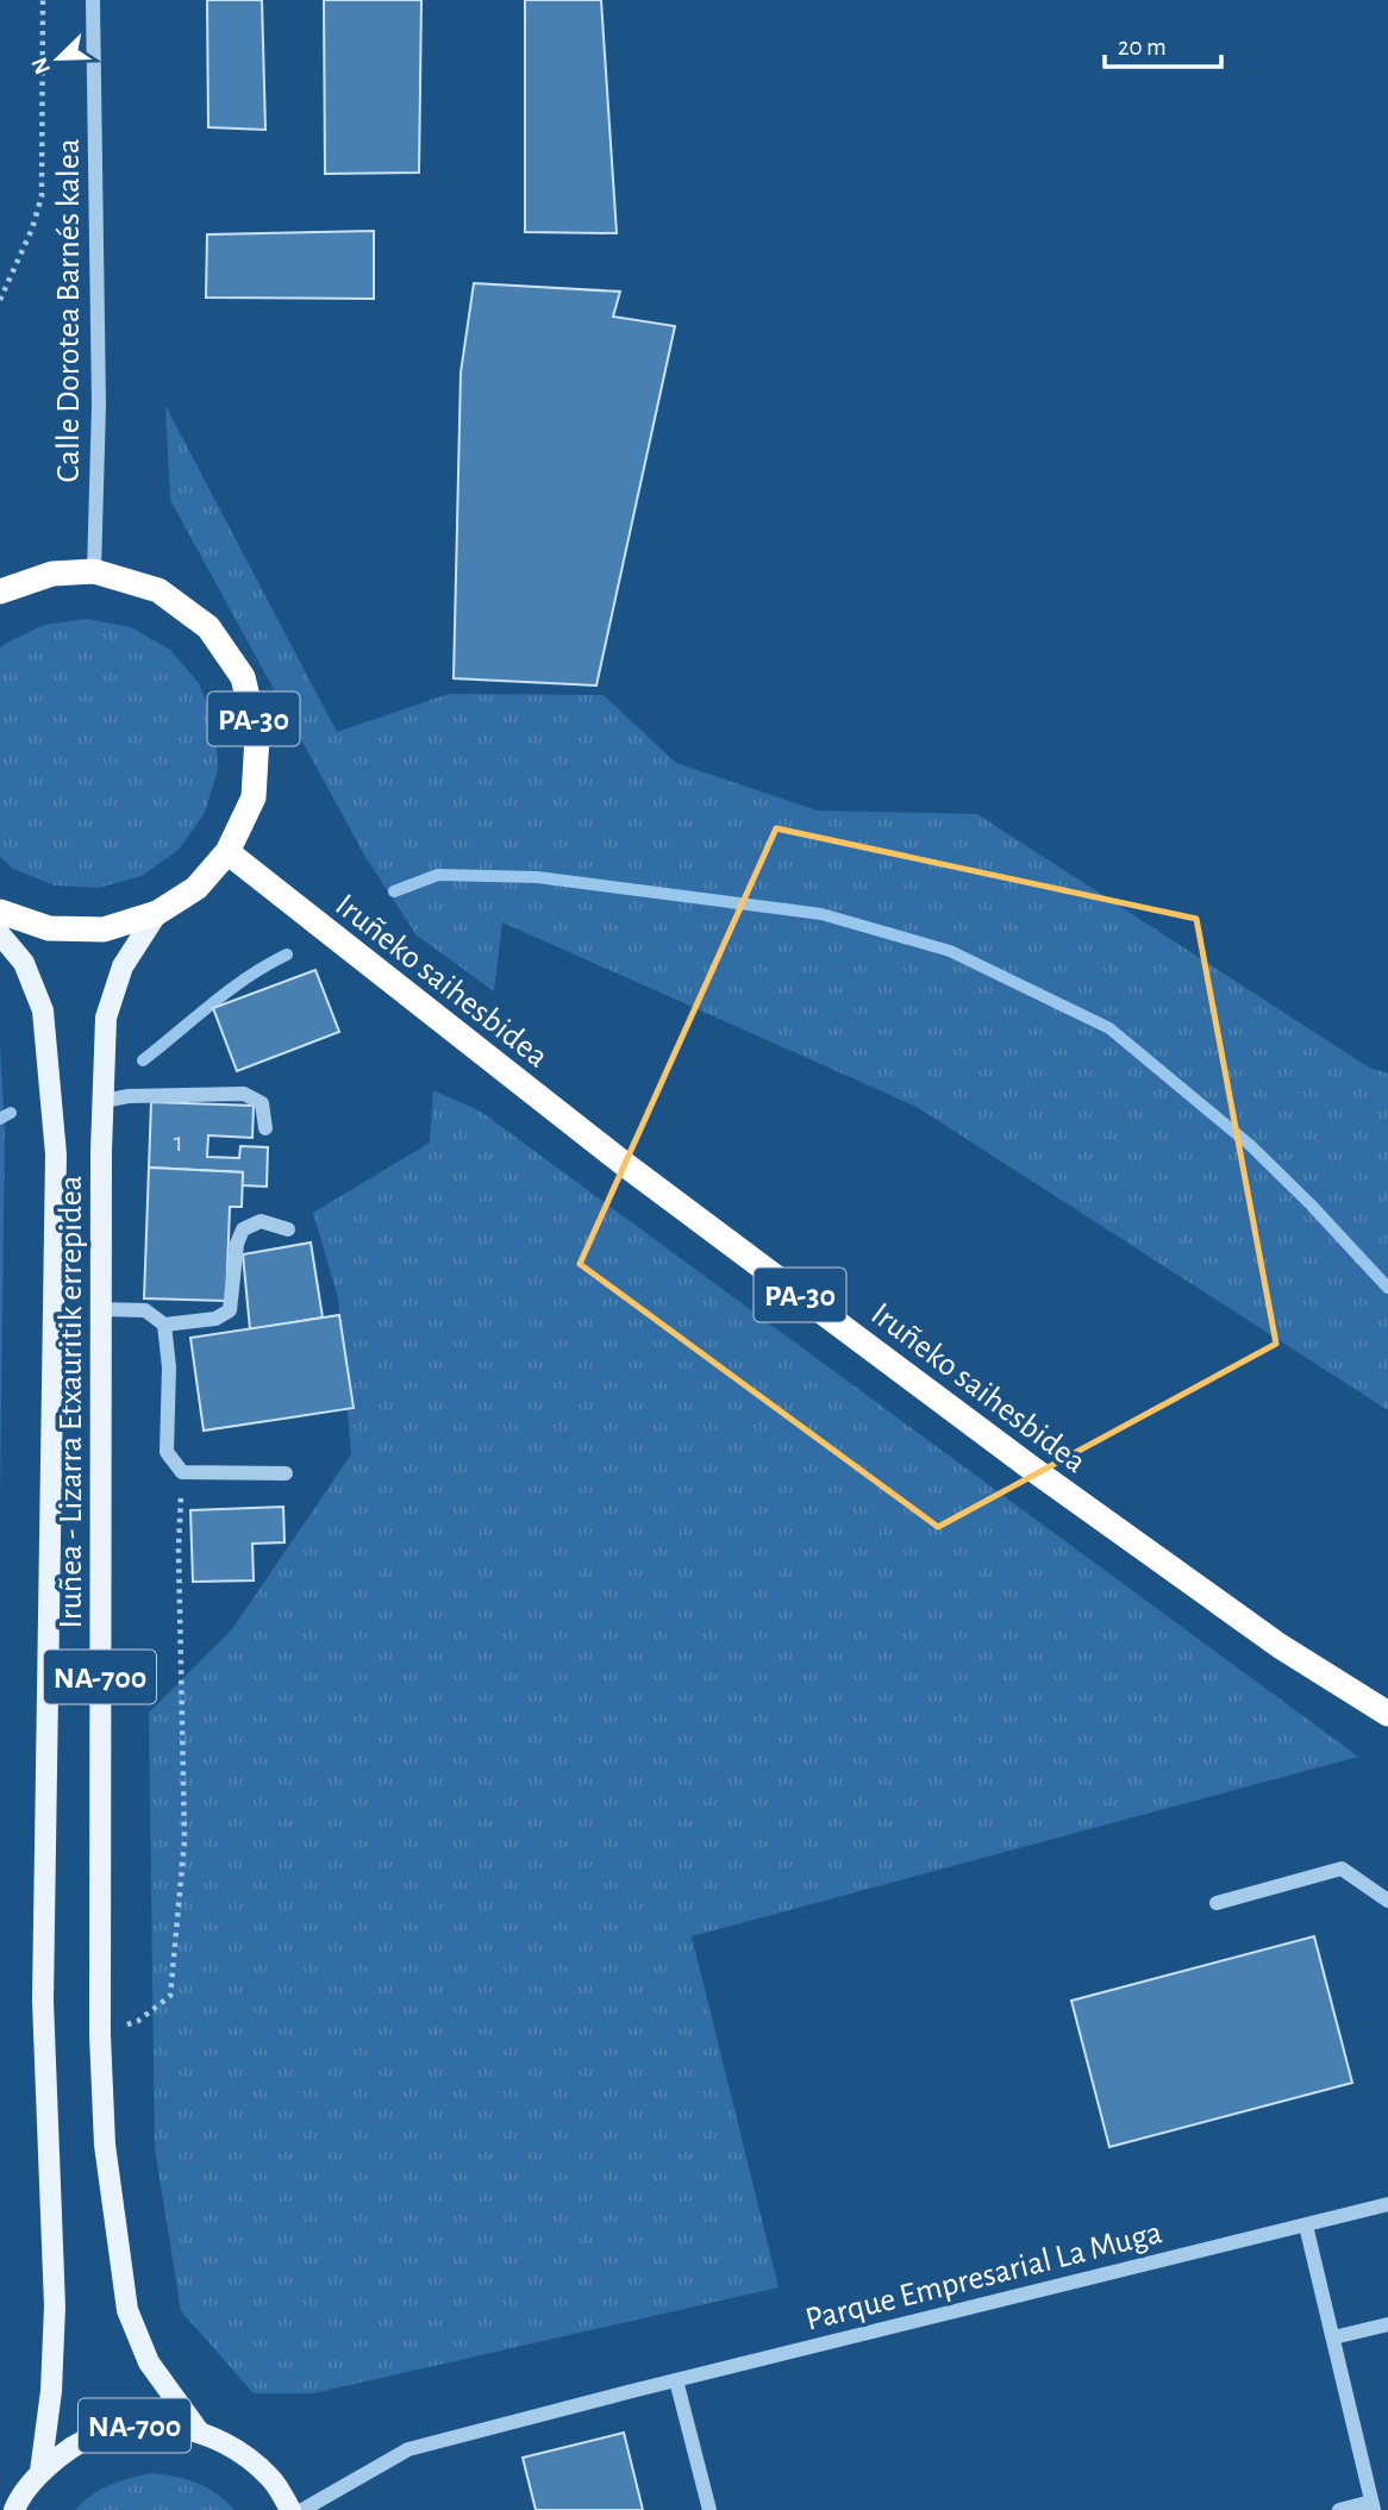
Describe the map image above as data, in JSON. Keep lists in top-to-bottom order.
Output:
{
  "streets": {
    "highway": ["PA-30", "Iruñeko saihesbidea"],
    "main road": ["Iruñea - Lizarra Etxauritik errepidea", "NA-700"],
    "street": ["Calle Dorotea Barnés kalea", "Parque Empresarial La Muga"]
  },
  "crossings": [
    ["Calle Dorotea Barnés kalea", "PA-30"],
    ["PA-30", "Iruñeko saihesbidea"],
    ["PA-30", "Iruñea - Lizarra Etxauritik errepidea"],
    ["Iruñea - Lizarra Etxauritik errepidea", "NA-700"]
  ],
  "house_numbers": ["1"],
  "scale_bar": "20 m",
  "north": "bottom left"
}
